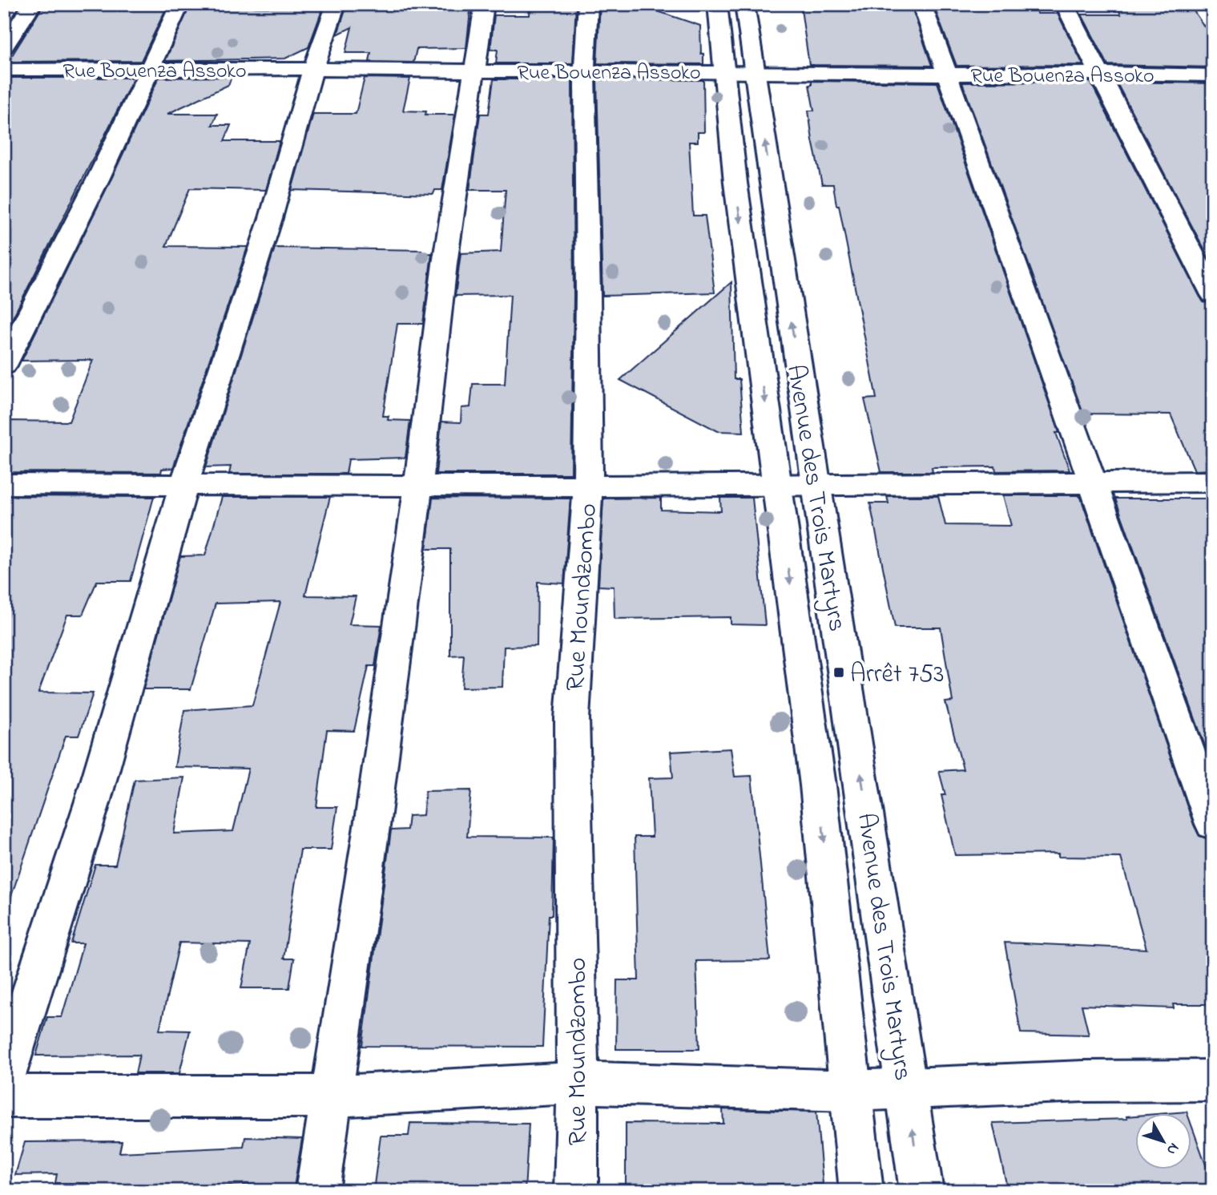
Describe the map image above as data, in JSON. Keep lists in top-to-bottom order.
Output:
{
  "streets": {
    "street": ["Rue Bouenza Assoko", "Avenue des Trois Martyrs", "Rue Moundzombo"]
  },
  "crossings": [
    ["Rue Bouenza Assoko", "Avenue des Trois Martyrs"],
    ["Rue Bouenza Assoko", "Rue Moundzombo"]
  ],
  "places": {
    "transit": ["Arrêt 753"]
  },
  "north": "bottom right"
}
